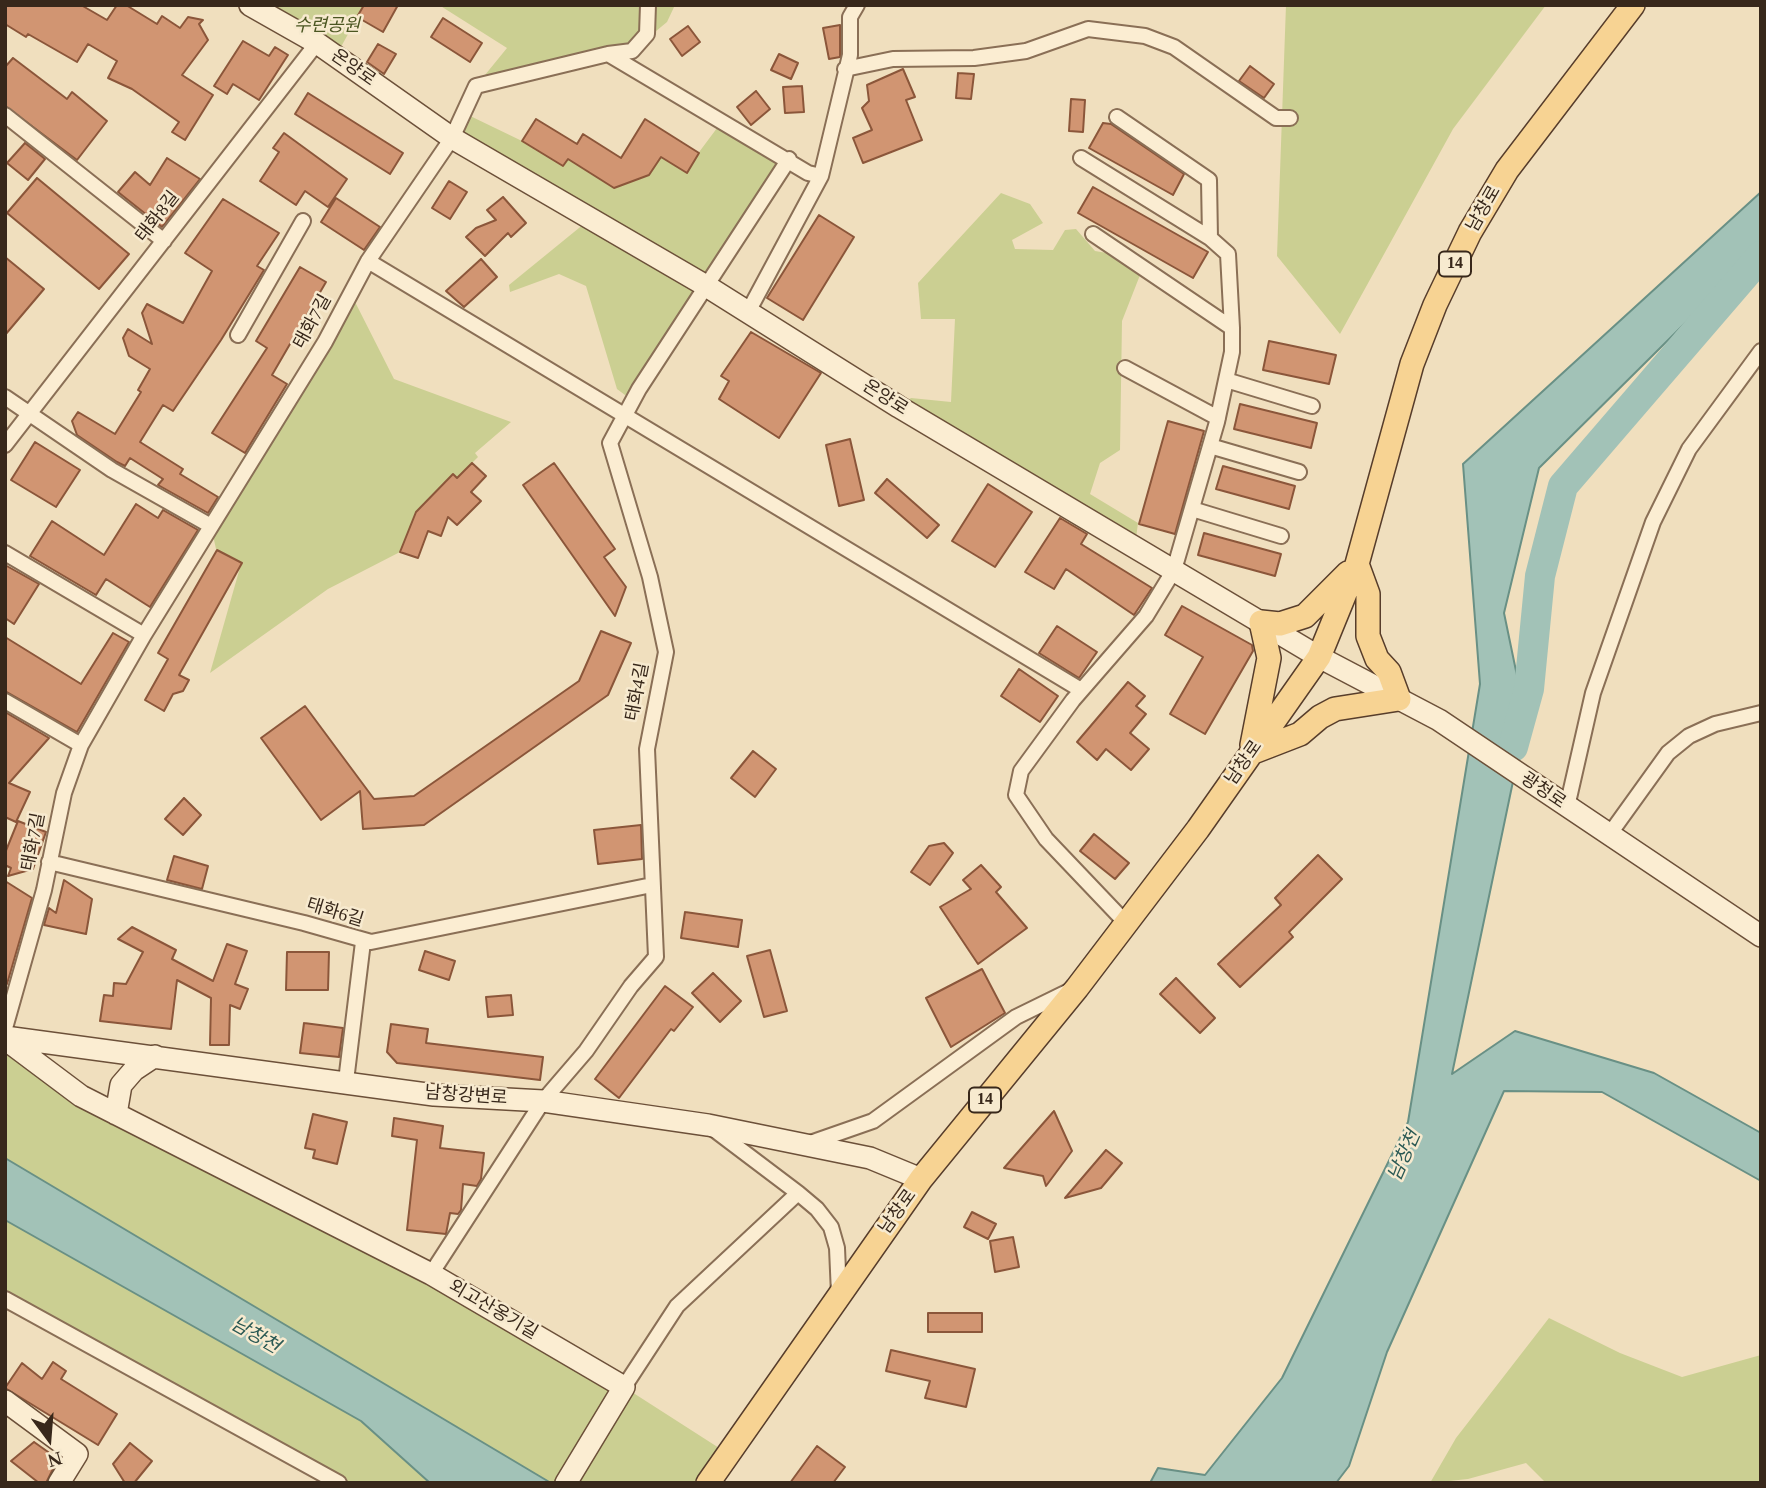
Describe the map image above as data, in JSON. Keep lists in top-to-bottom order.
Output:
{
  "streets": {
    "main road": [
      "온양로",
      "남창로",
      "14",
      "광청로",
      "남창강변로",
      "외고산옹기길"
    ],
    "street": [
      "태화8길",
      "태화7길",
      "태화4길",
      "태화6길"
    ]
  },
  "crossings": [
    ["온양로", "남창로"],
    ["온양로", "태화8길"],
    ["온양로", "태화7길"],
    ["온양로", "태화4길"],
    ["온양로", "광청로"],
    ["남창로", "광청로"],
    ["남창로", "남창강변로"],
    ["태화7길", "태화6길"],
    ["태화4길", "태화6길"],
    ["태화4길", "남창강변로"],
    ["태화4길", "외고산옹기길"],
    ["남창강변로", "외고산옹기길"]
  ],
  "water": ["남창천"],
  "parks": ["수련공원"],
  "north": "bottom"
}
